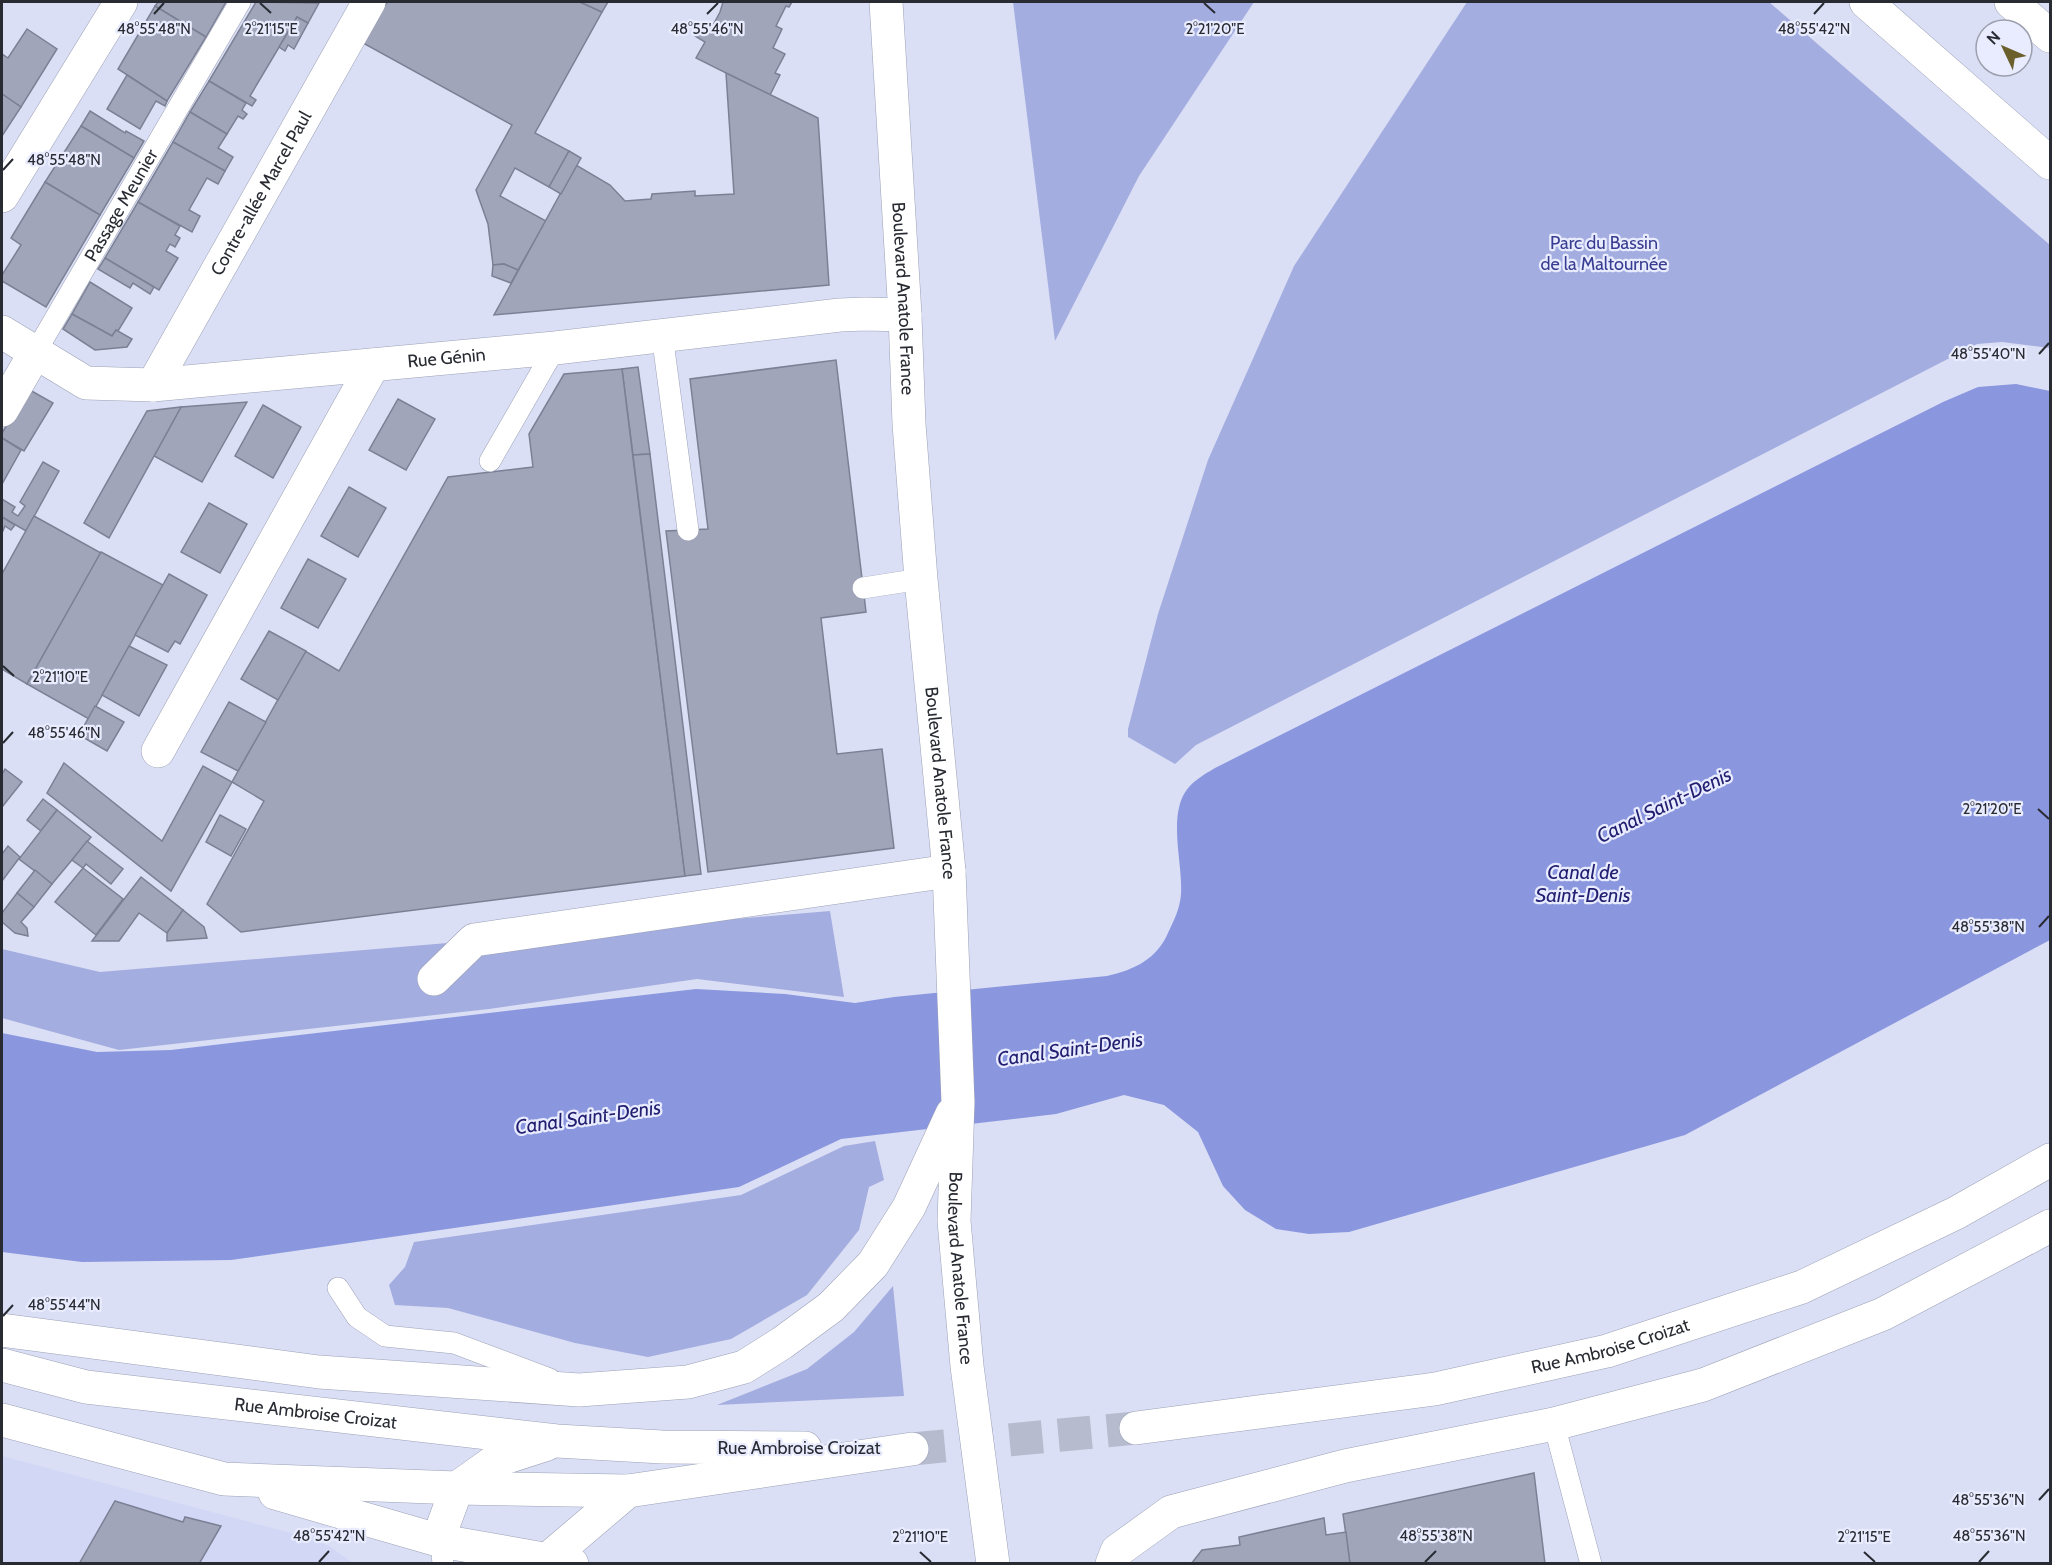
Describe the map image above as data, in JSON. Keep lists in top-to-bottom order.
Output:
{
  "streets": {
    "main road": [
      "Contre-allée Marcel Paul",
      "Passage Meunier",
      "Boulevard Anatole France",
      "Rue Génin",
      "Rue Ambroise Croizat"
    ]
  },
  "crossings": [
    ["Contre-allée Marcel Paul", "Rue Génin"],
    ["Passage Meunier", "Rue Génin"],
    ["Boulevard Anatole France", "Rue Génin"]
  ],
  "water": ["Canal Saint-Denis", "Canal de Saint-Denis"],
  "parks": ["Parc du Bassin de la Maltournée"],
  "north": "top left",
  "coordinates": [
    "2°21'15\"E",
    "2°21'20\"E",
    "48°55'48\"N",
    "48°55'46\"N",
    "48°55'42\"N",
    "48°55'40\"N",
    "2°21'10\"E",
    "48°55'38\"N",
    "48°55'44\"N",
    "48°55'36\"N"
  ]
}
